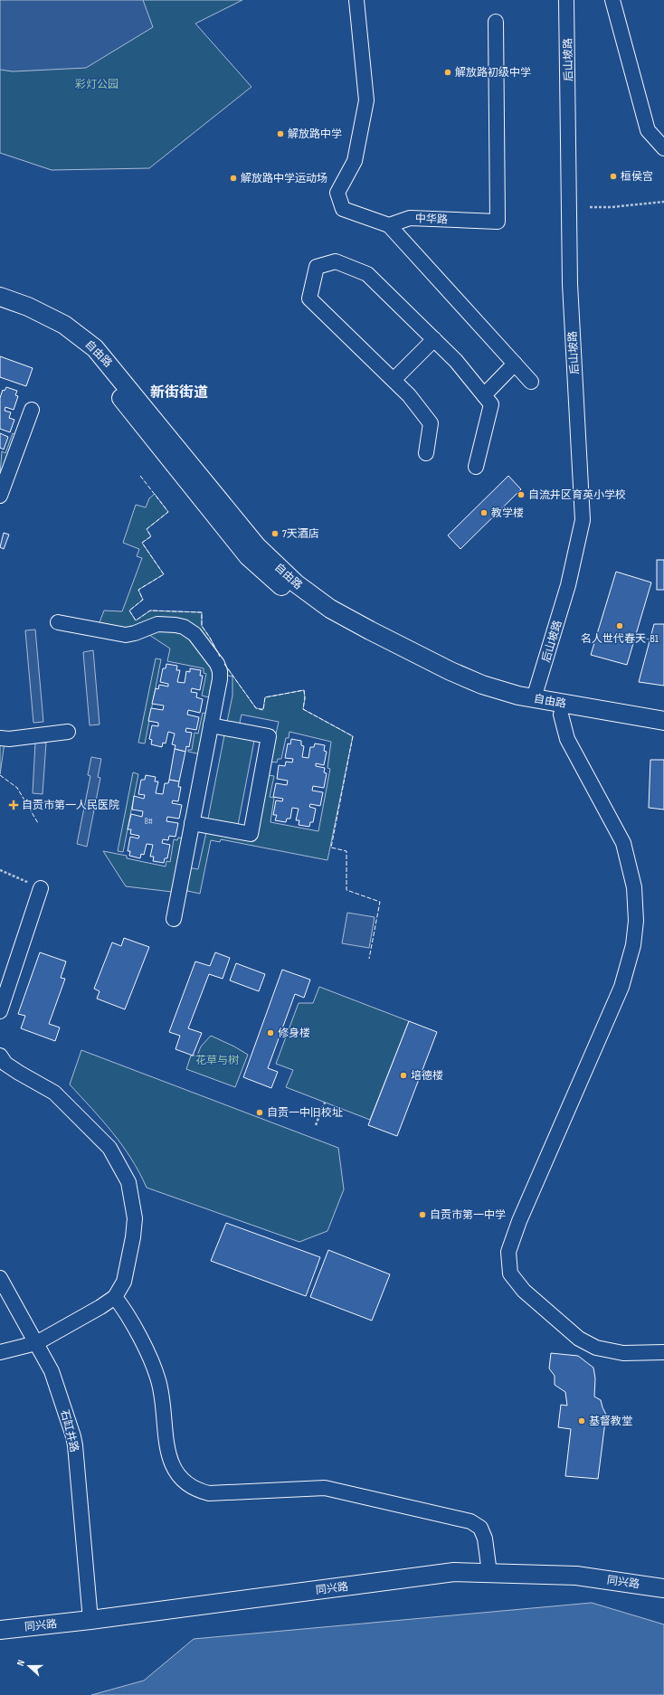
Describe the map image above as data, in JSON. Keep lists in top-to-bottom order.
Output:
{
  "streets": {
    "main road": ["自由路", "同兴路"],
    "street": ["后山坡路", "中华路", "石缸井路"]
  },
  "crossings": [
    ["后山坡路", "自由路"],
    ["石缸井路", "同兴路"]
  ],
  "districts": ["新街街道"],
  "parks": ["彩灯公园", "花草与树"],
  "places": {
    "other": [
      "解放路初级中学",
      "解放路中学",
      "桓侯宫",
      "解放路中学运动场",
      "自流井区育英小学校",
      "教学楼",
      "7天酒店",
      "名人世代春天-B1",
      "修身楼",
      "培德楼",
      "自贡一中旧校址",
      "自贡市第一中学",
      "基督教堂"
    ],
    "health": ["自贡市第一人民医院"]
  },
  "house_numbers": ["8#"],
  "north": "left"
}
